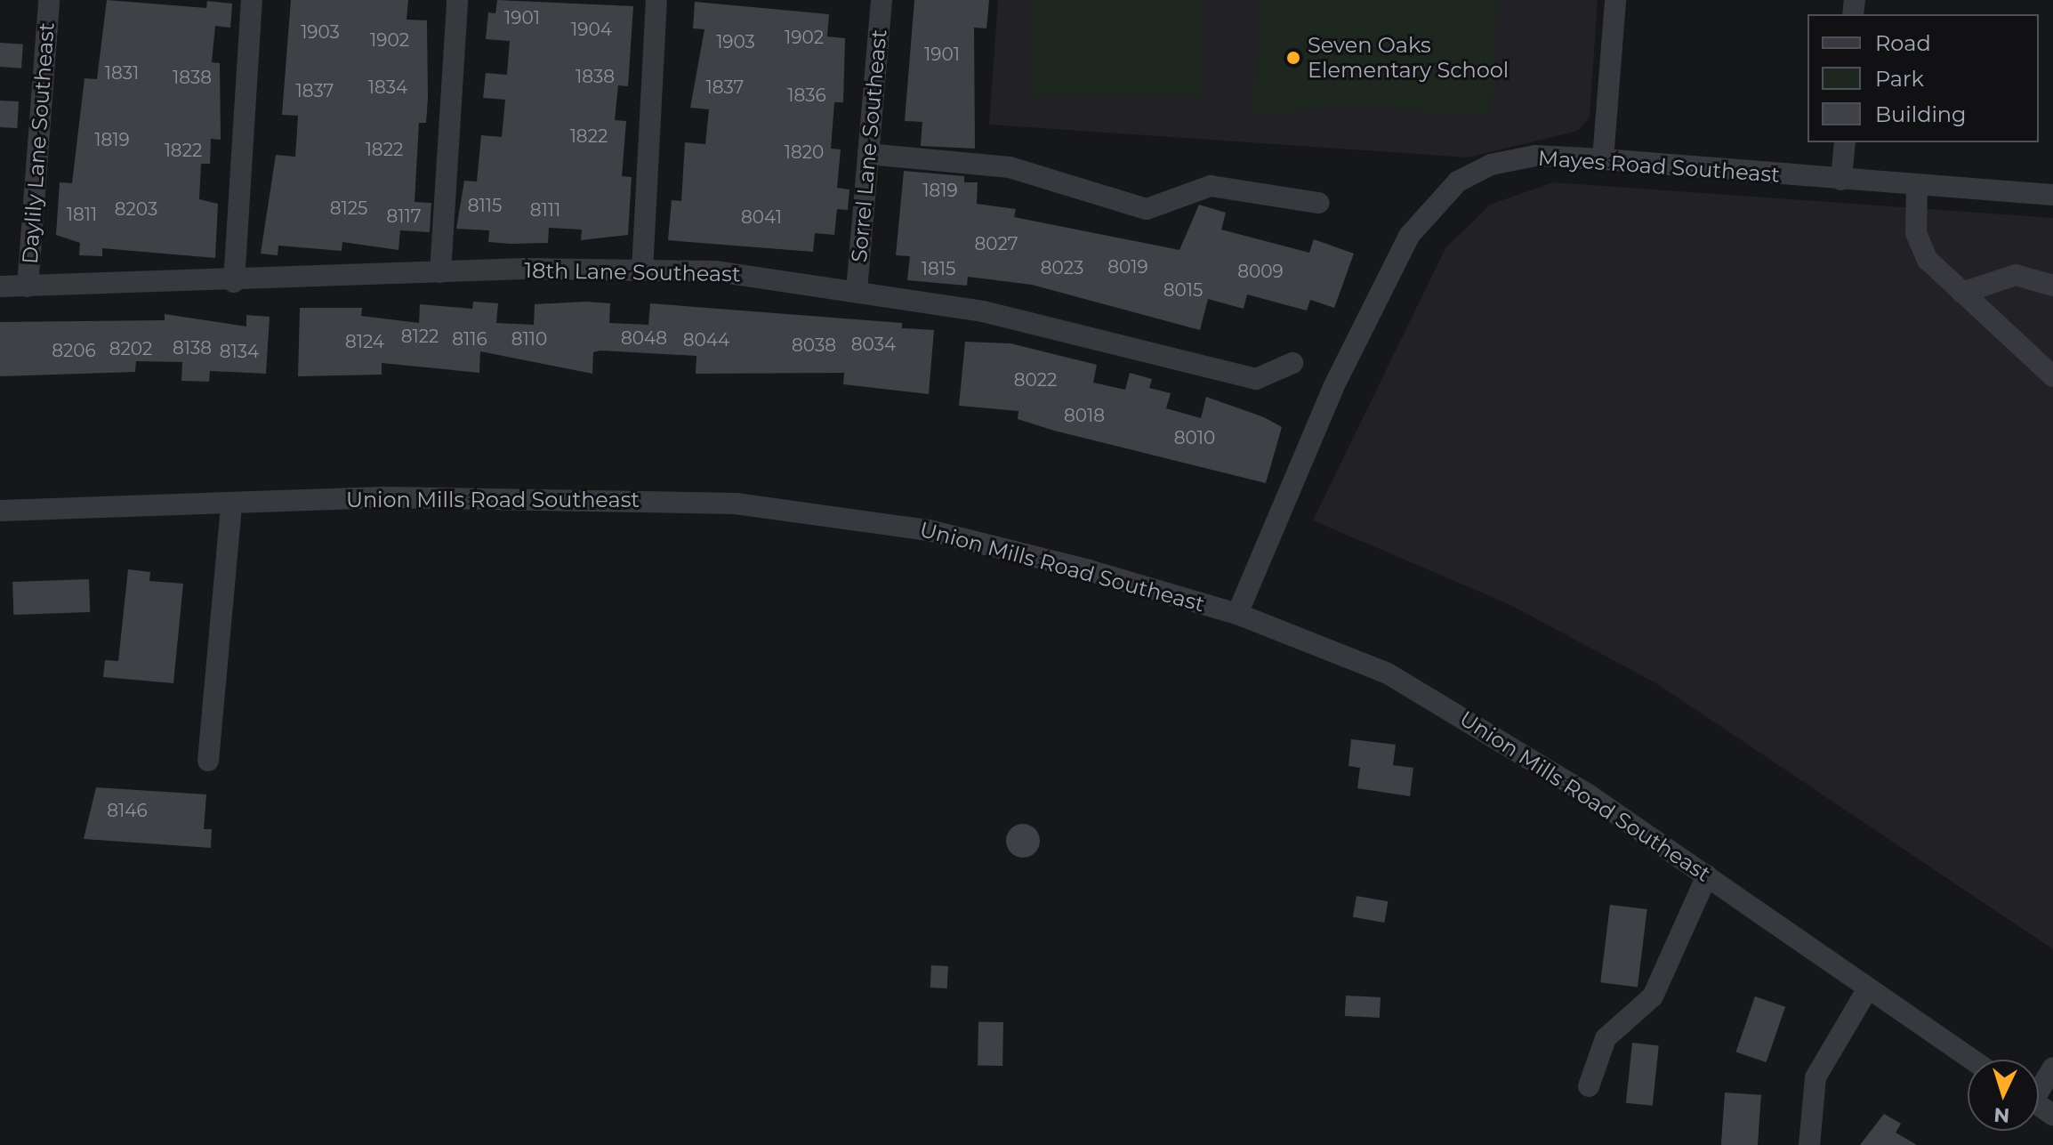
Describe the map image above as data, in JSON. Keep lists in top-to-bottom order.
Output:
{
  "streets": {
    "street": [
      "Daylily Lane Southeast",
      "Sorrel Lane Southeast",
      "Mayes Road Southeast",
      "18th Lane Southeast",
      "Union Mills Road Southeast"
    ]
  },
  "crossings": [
    ["Daylily Lane Southeast", "18th Lane Southeast"],
    ["Sorrel Lane Southeast", "18th Lane Southeast"],
    ["Mayes Road Southeast", "Union Mills Road Southeast"]
  ],
  "places": ["Seven Oaks Elementary School"],
  "house_numbers": [
    "1901",
    "1904",
    "1903",
    "1902",
    "1902",
    "1903",
    "1901",
    "1831",
    "1838",
    "1838",
    "1834",
    "1837",
    "1837",
    "1836",
    "1822",
    "1819",
    "1822",
    "1822",
    "1820",
    "1819",
    "8115",
    "8125",
    "8203",
    "8111",
    "1811",
    "8117",
    "8041",
    "8027",
    "8019",
    "8023",
    "1815",
    "8009",
    "8015",
    "8122",
    "8048",
    "8116",
    "8110",
    "8044",
    "8124",
    "8034",
    "8038",
    "8138",
    "8202",
    "8206",
    "8134",
    "8022",
    "8018",
    "8010",
    "8146"
  ],
  "legend": ["Road", "Park", "Building"],
  "north": "bottom"
}
